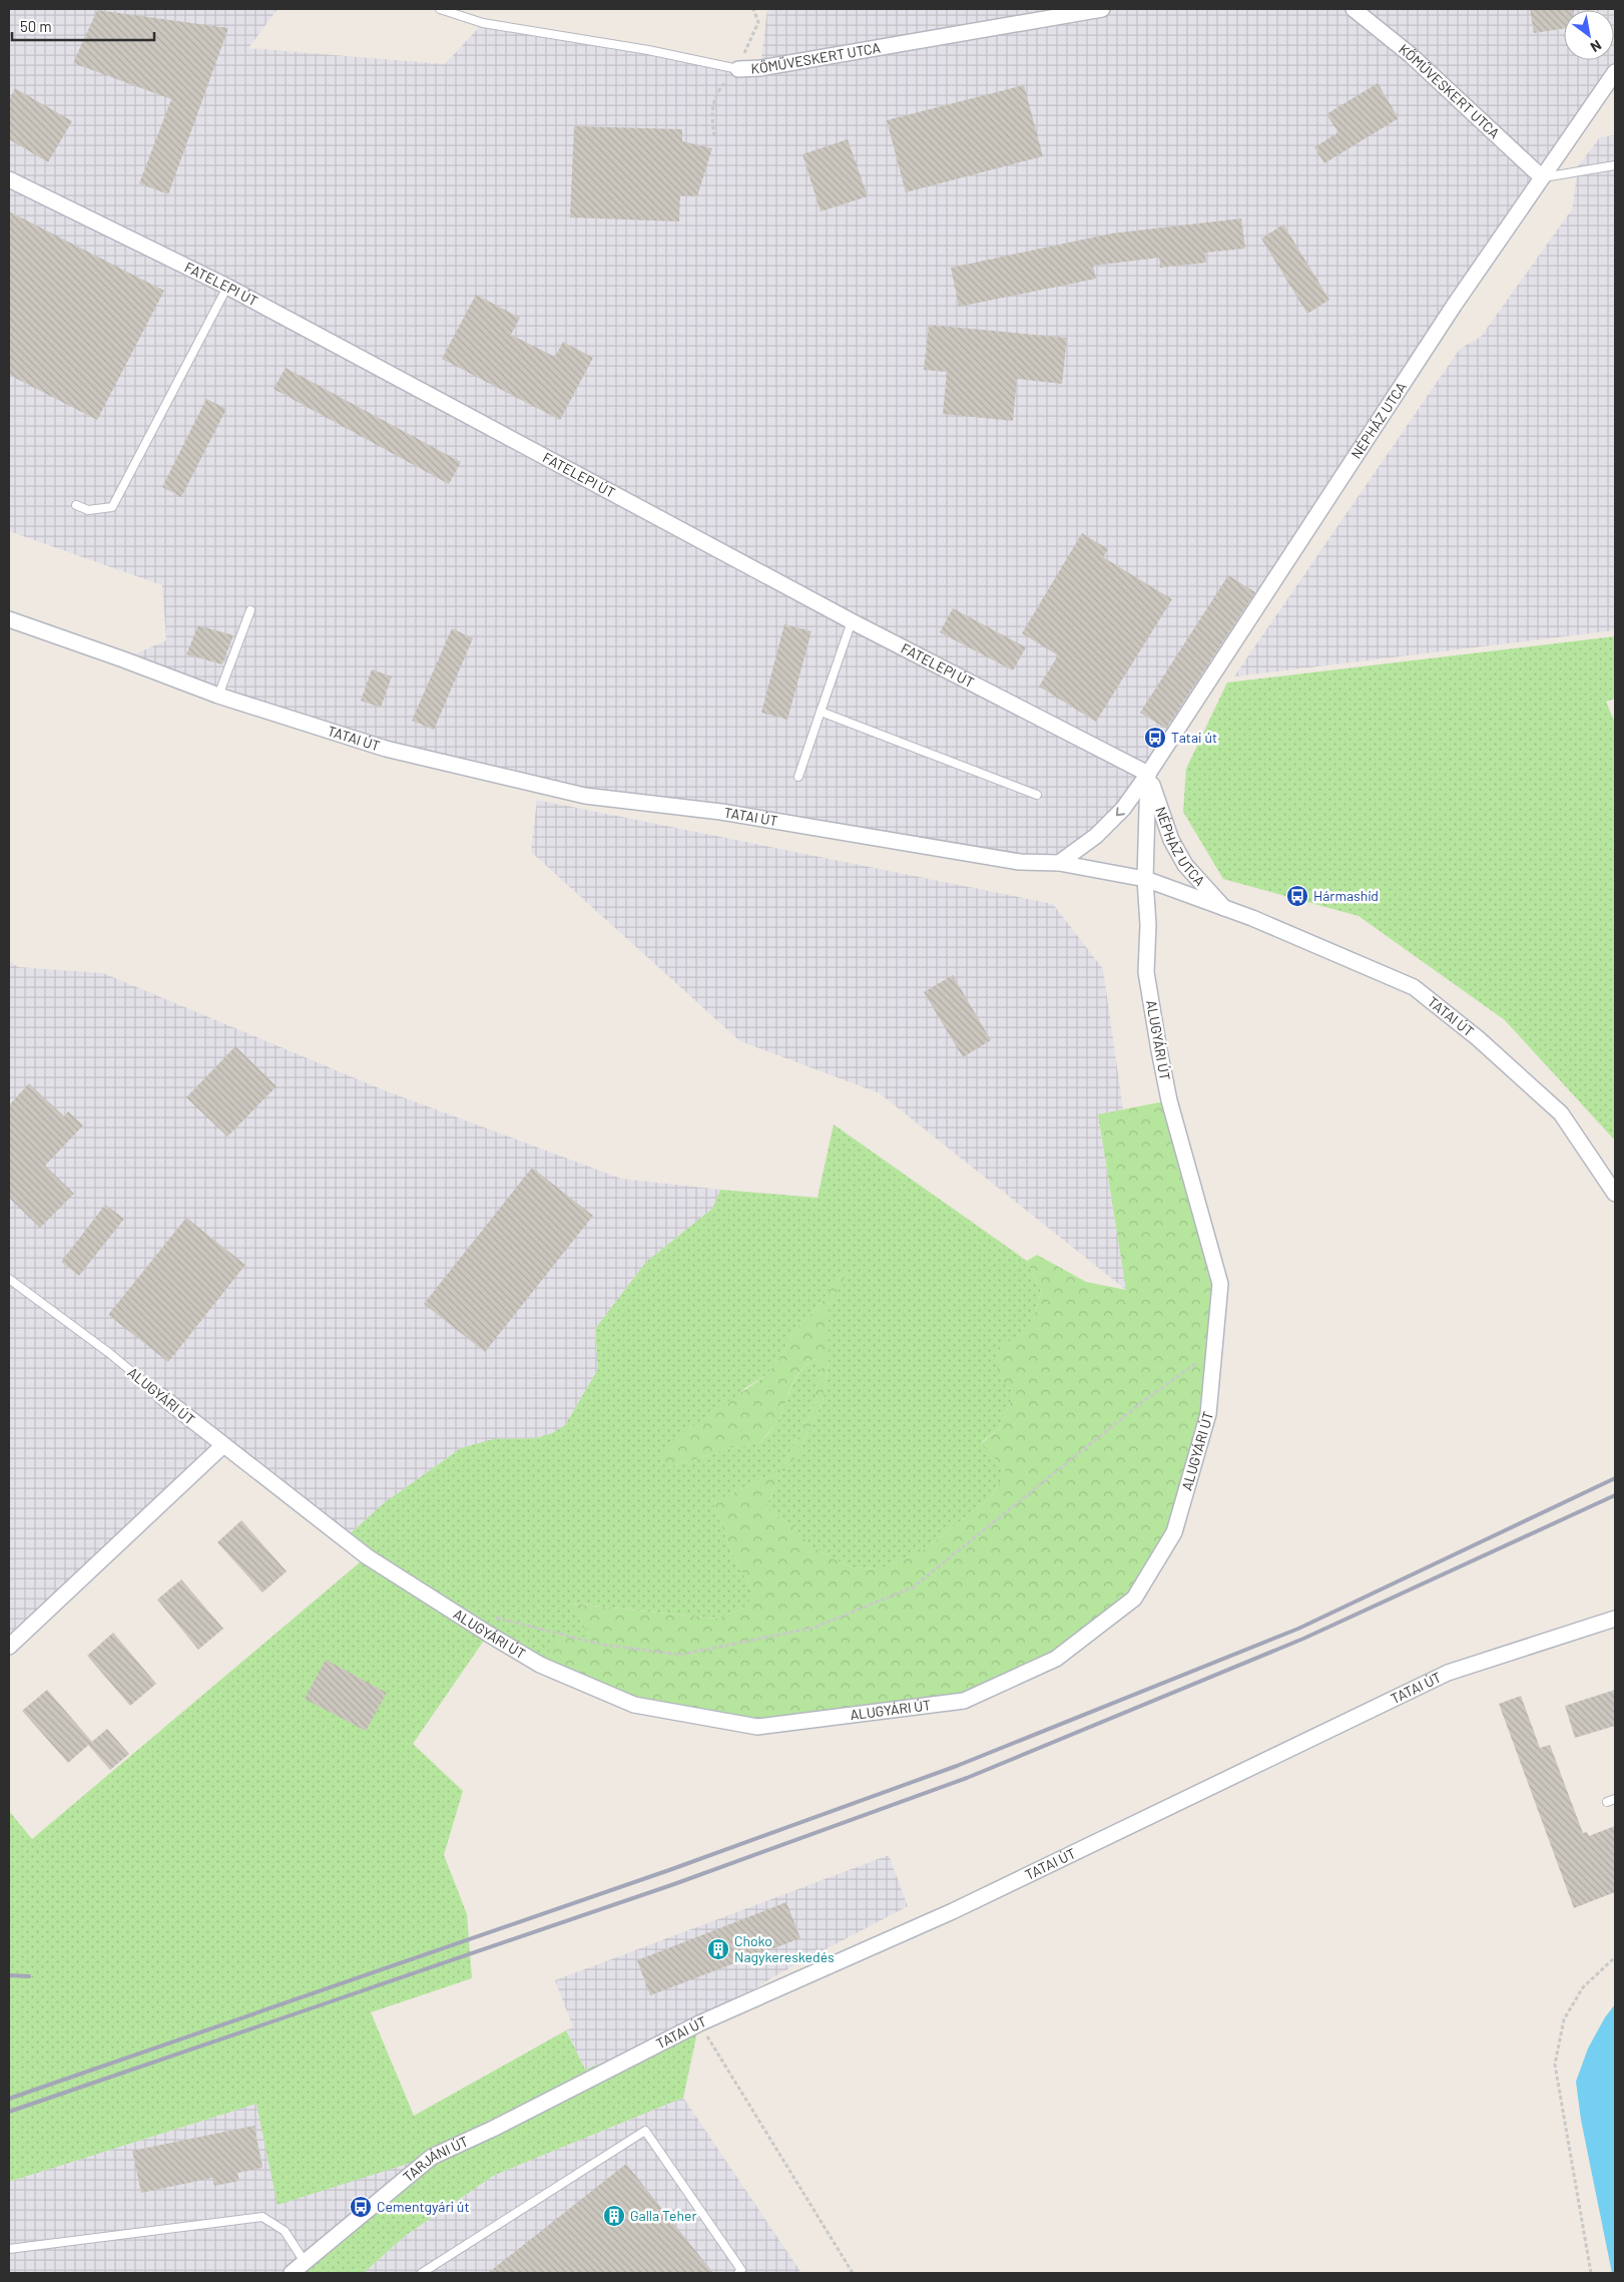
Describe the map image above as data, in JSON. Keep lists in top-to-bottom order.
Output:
{
  "streets": {
    "street": [
      "KŐMŰVESKERT UTCA",
      "FATELEPI ÚT",
      "NÉPHÁZ UTCA",
      "TATAI ÚT",
      "ALUGYÁRI ÚT",
      "TARJÁNI ÚT"
    ]
  },
  "crossings": [
    ["KŐMŰVESKERT UTCA", "NÉPHÁZ UTCA"],
    ["FATELEPI ÚT", "NÉPHÁZ UTCA"],
    ["NÉPHÁZ UTCA", "TATAI ÚT"],
    ["NÉPHÁZ UTCA", "ALUGYÁRI ÚT"],
    ["TATAI ÚT", "ALUGYÁRI ÚT"],
    ["TATAI ÚT", "TARJÁNI ÚT"]
  ],
  "places": {
    "bus stop": ["Tatai út", "Hármashíd", "Cementgyári út"],
    "building": ["Choko Nagykereskedés", "Galla Teher"]
  },
  "scale_bar": "50 m",
  "north": "bottom right"
}
